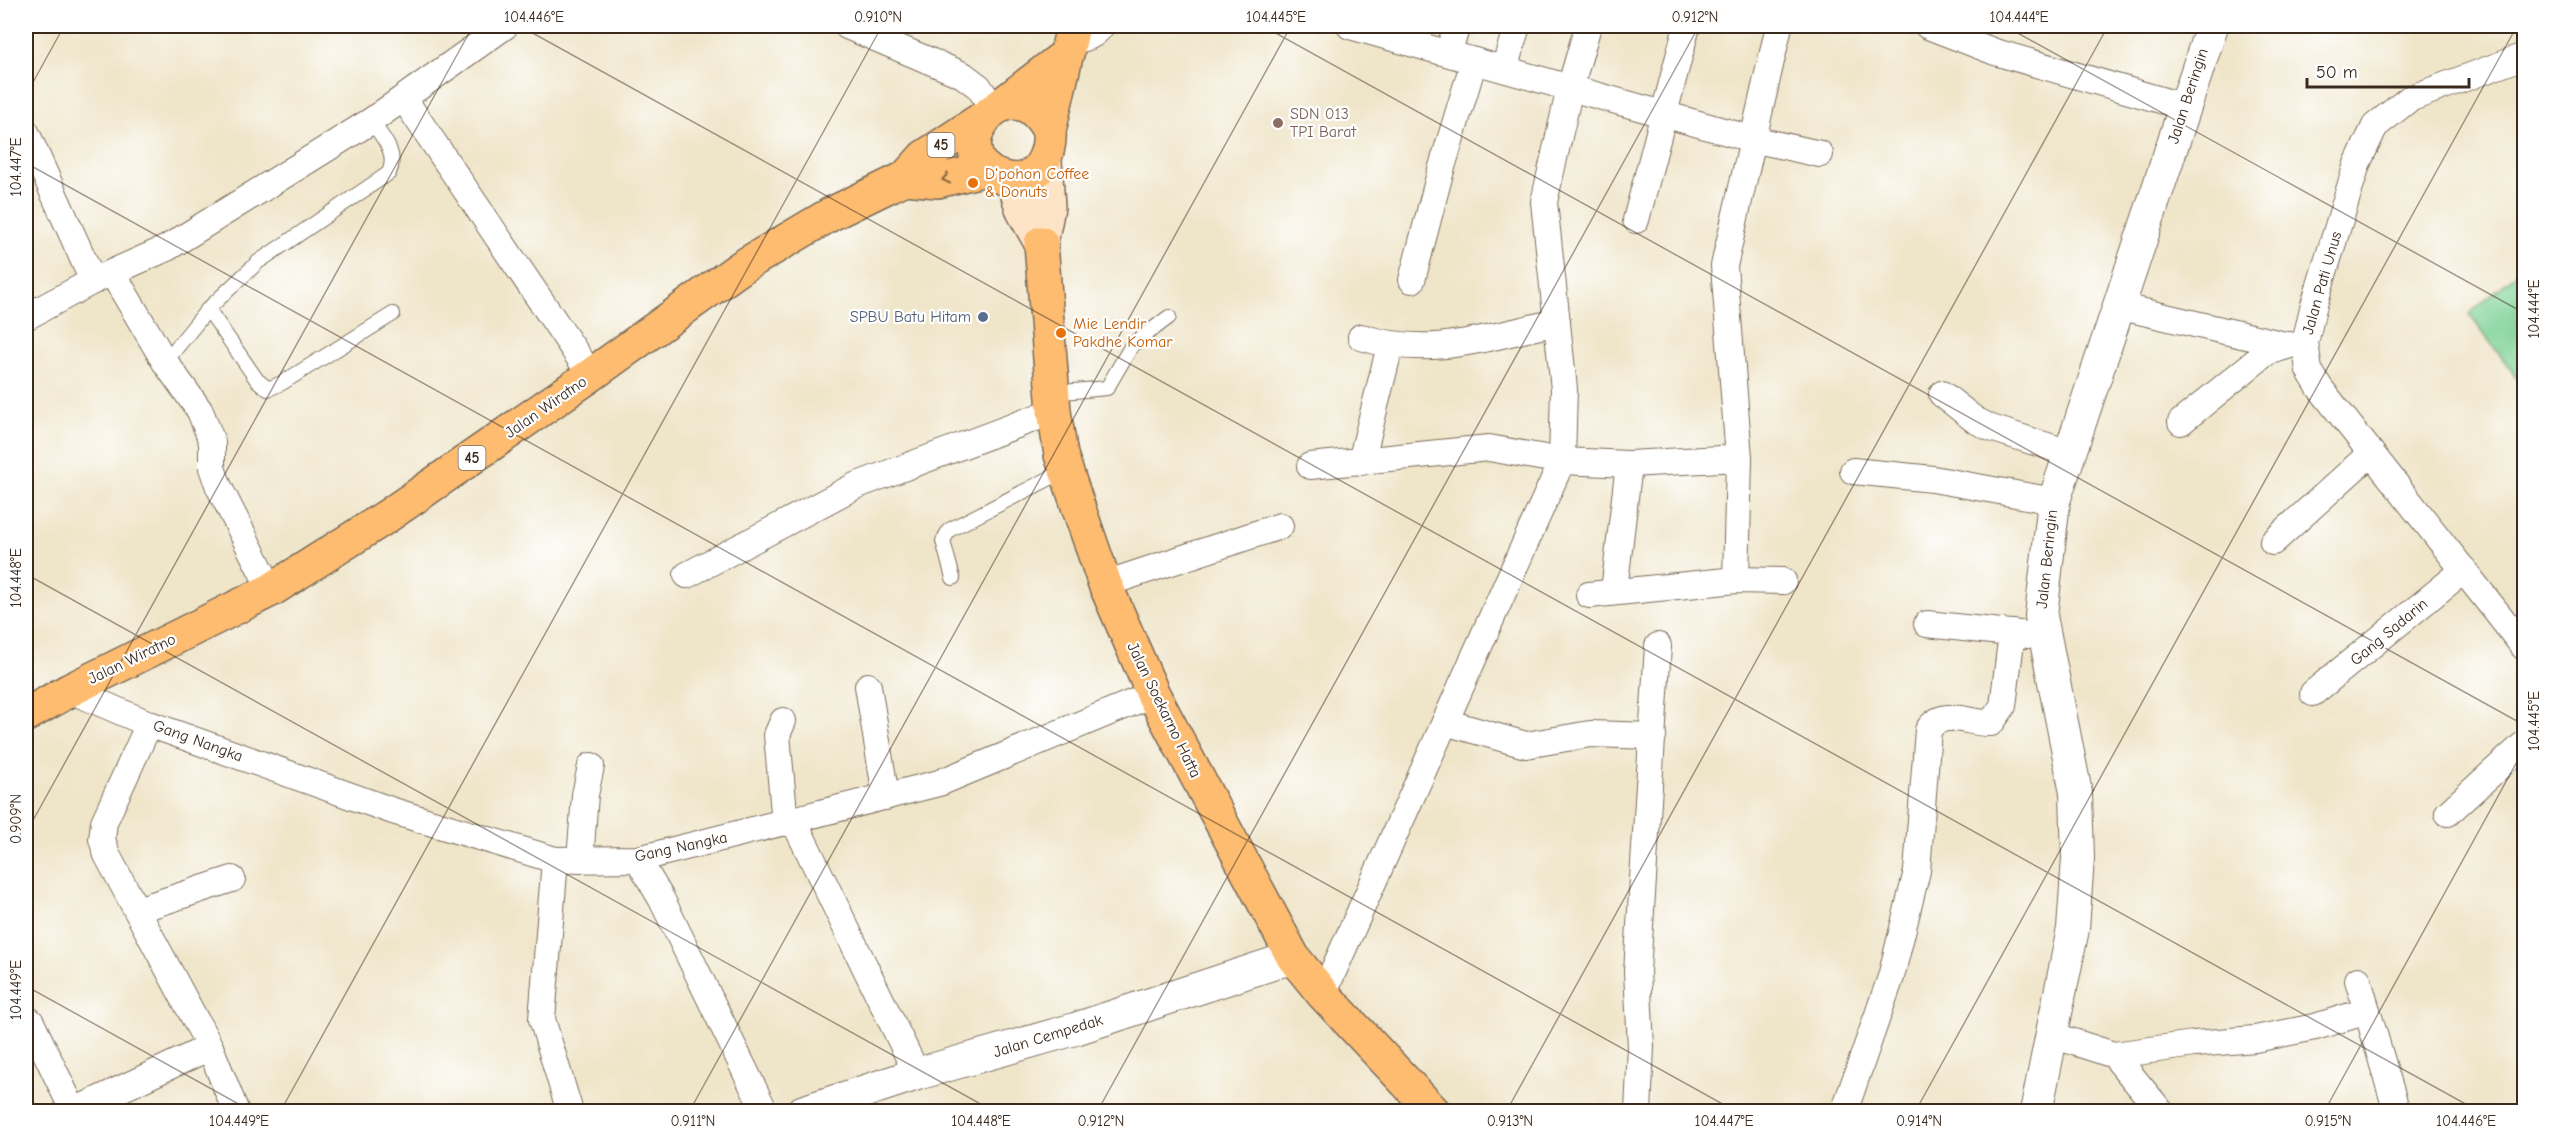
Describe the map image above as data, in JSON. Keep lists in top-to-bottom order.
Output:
{
  "streets": {
    "main road": ["45", "Jalan Wiratno", "Jalan Soekarno Hatta"],
    "street": [
      "Jalan Beringin",
      "Jalan Pati Unus",
      "Gang Sadarin",
      "Gang Nangka",
      "Jalan Cempedak"
    ]
  },
  "crossings": [
    ["45", "Jalan Wiratno"],
    ["45", "Jalan Soekarno Hatta"],
    ["Jalan Pati Unus", "Gang Sadarin"],
    ["Jalan Wiratno", "Jalan Soekarno Hatta"],
    ["Jalan Wiratno", "Gang Nangka"],
    ["Jalan Soekarno Hatta", "Gang Nangka"],
    ["Jalan Soekarno Hatta", "Jalan Cempedak"]
  ],
  "places": [
    "SDN 013 TPI Barat",
    "D'pohon Coffee & Donuts",
    "SPBU Batu Hitam",
    "Mie Lendir Pakdhe Komar"
  ],
  "scale_bar": "50 m",
  "coordinates": [
    "104.446°E",
    "0.910°N",
    "104.445°E",
    "0.912°N",
    "104.444°E",
    "104.447°E",
    "104.448°E",
    "0.909°N",
    "104.449°E",
    "0.911°N",
    "0.913°N",
    "0.914°N",
    "0.915°N"
  ]
}
